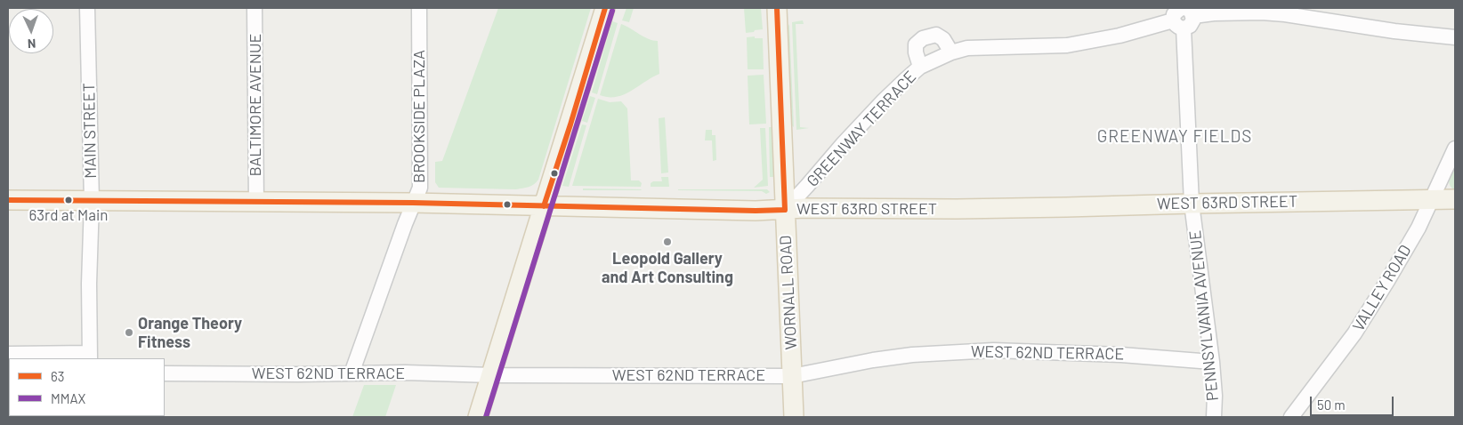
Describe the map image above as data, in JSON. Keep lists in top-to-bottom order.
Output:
{
  "streets": {
    "main road": ["WEST 63RD STREET", "WORNALL ROAD"],
    "street": [
      "BALTIMORE AVENUE",
      "BROOKSIDE PLAZA",
      "GREENWAY TERRACE",
      "MAIN STREET",
      "VALLEY ROAD",
      "PENNSYLVANIA AVENUE",
      "WEST 62ND TERRACE"
    ]
  },
  "crossings": [
    ["BALTIMORE AVENUE", "WEST 63RD STREET"],
    ["BROOKSIDE PLAZA", "WEST 63RD STREET"],
    ["BROOKSIDE PLAZA", "WEST 62ND TERRACE"],
    ["GREENWAY TERRACE", "WEST 63RD STREET"],
    ["GREENWAY TERRACE", "WORNALL ROAD"],
    ["GREENWAY TERRACE", "PENNSYLVANIA AVENUE"],
    ["MAIN STREET", "WEST 63RD STREET"],
    ["WEST 63RD STREET", "VALLEY ROAD"],
    ["WEST 63RD STREET", "WORNALL ROAD"],
    ["WEST 63RD STREET", "PENNSYLVANIA AVENUE"],
    ["WORNALL ROAD", "WEST 62ND TERRACE"],
    ["PENNSYLVANIA AVENUE", "WEST 62ND TERRACE"]
  ],
  "districts": ["GREENWAY FIELDS"],
  "places": ["63rd at Main", "Leopold Gallery and Art Consulting", "Orange Theory Fitness"],
  "lines": ["transit line 63", "transit line MMAX"],
  "legend": ["63", "MMAX"],
  "scale_bar": "50 m",
  "north": "bottom"
}
